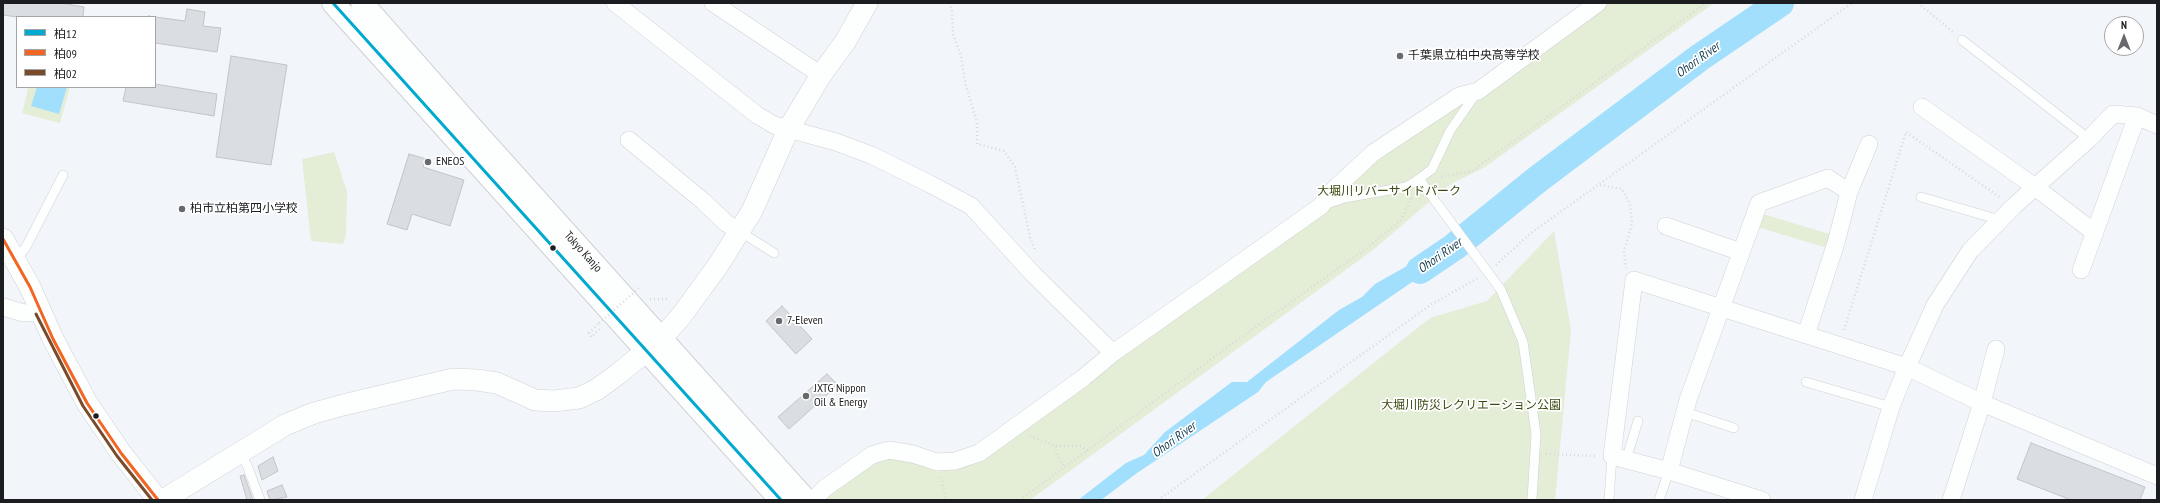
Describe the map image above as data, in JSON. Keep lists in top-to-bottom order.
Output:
{
  "streets": {
    "highway": ["Tokyo Kanjo"]
  },
  "water": ["Ohori River"],
  "parks": ["大堀川リバーサイドパーク", "大堀川防災レクリエーション公園"],
  "places": [
    "千葉県立柏中央高等学校",
    "ENEOS",
    "柏市立柏第四小学校",
    "7-Eleven",
    "JXTG Nippon Oil & Energy"
  ],
  "lines": ["transit line 柏12", "transit line 柏09", "transit line 柏02"],
  "legend": ["柏12", "柏09", "柏02"],
  "north": "top"
}
